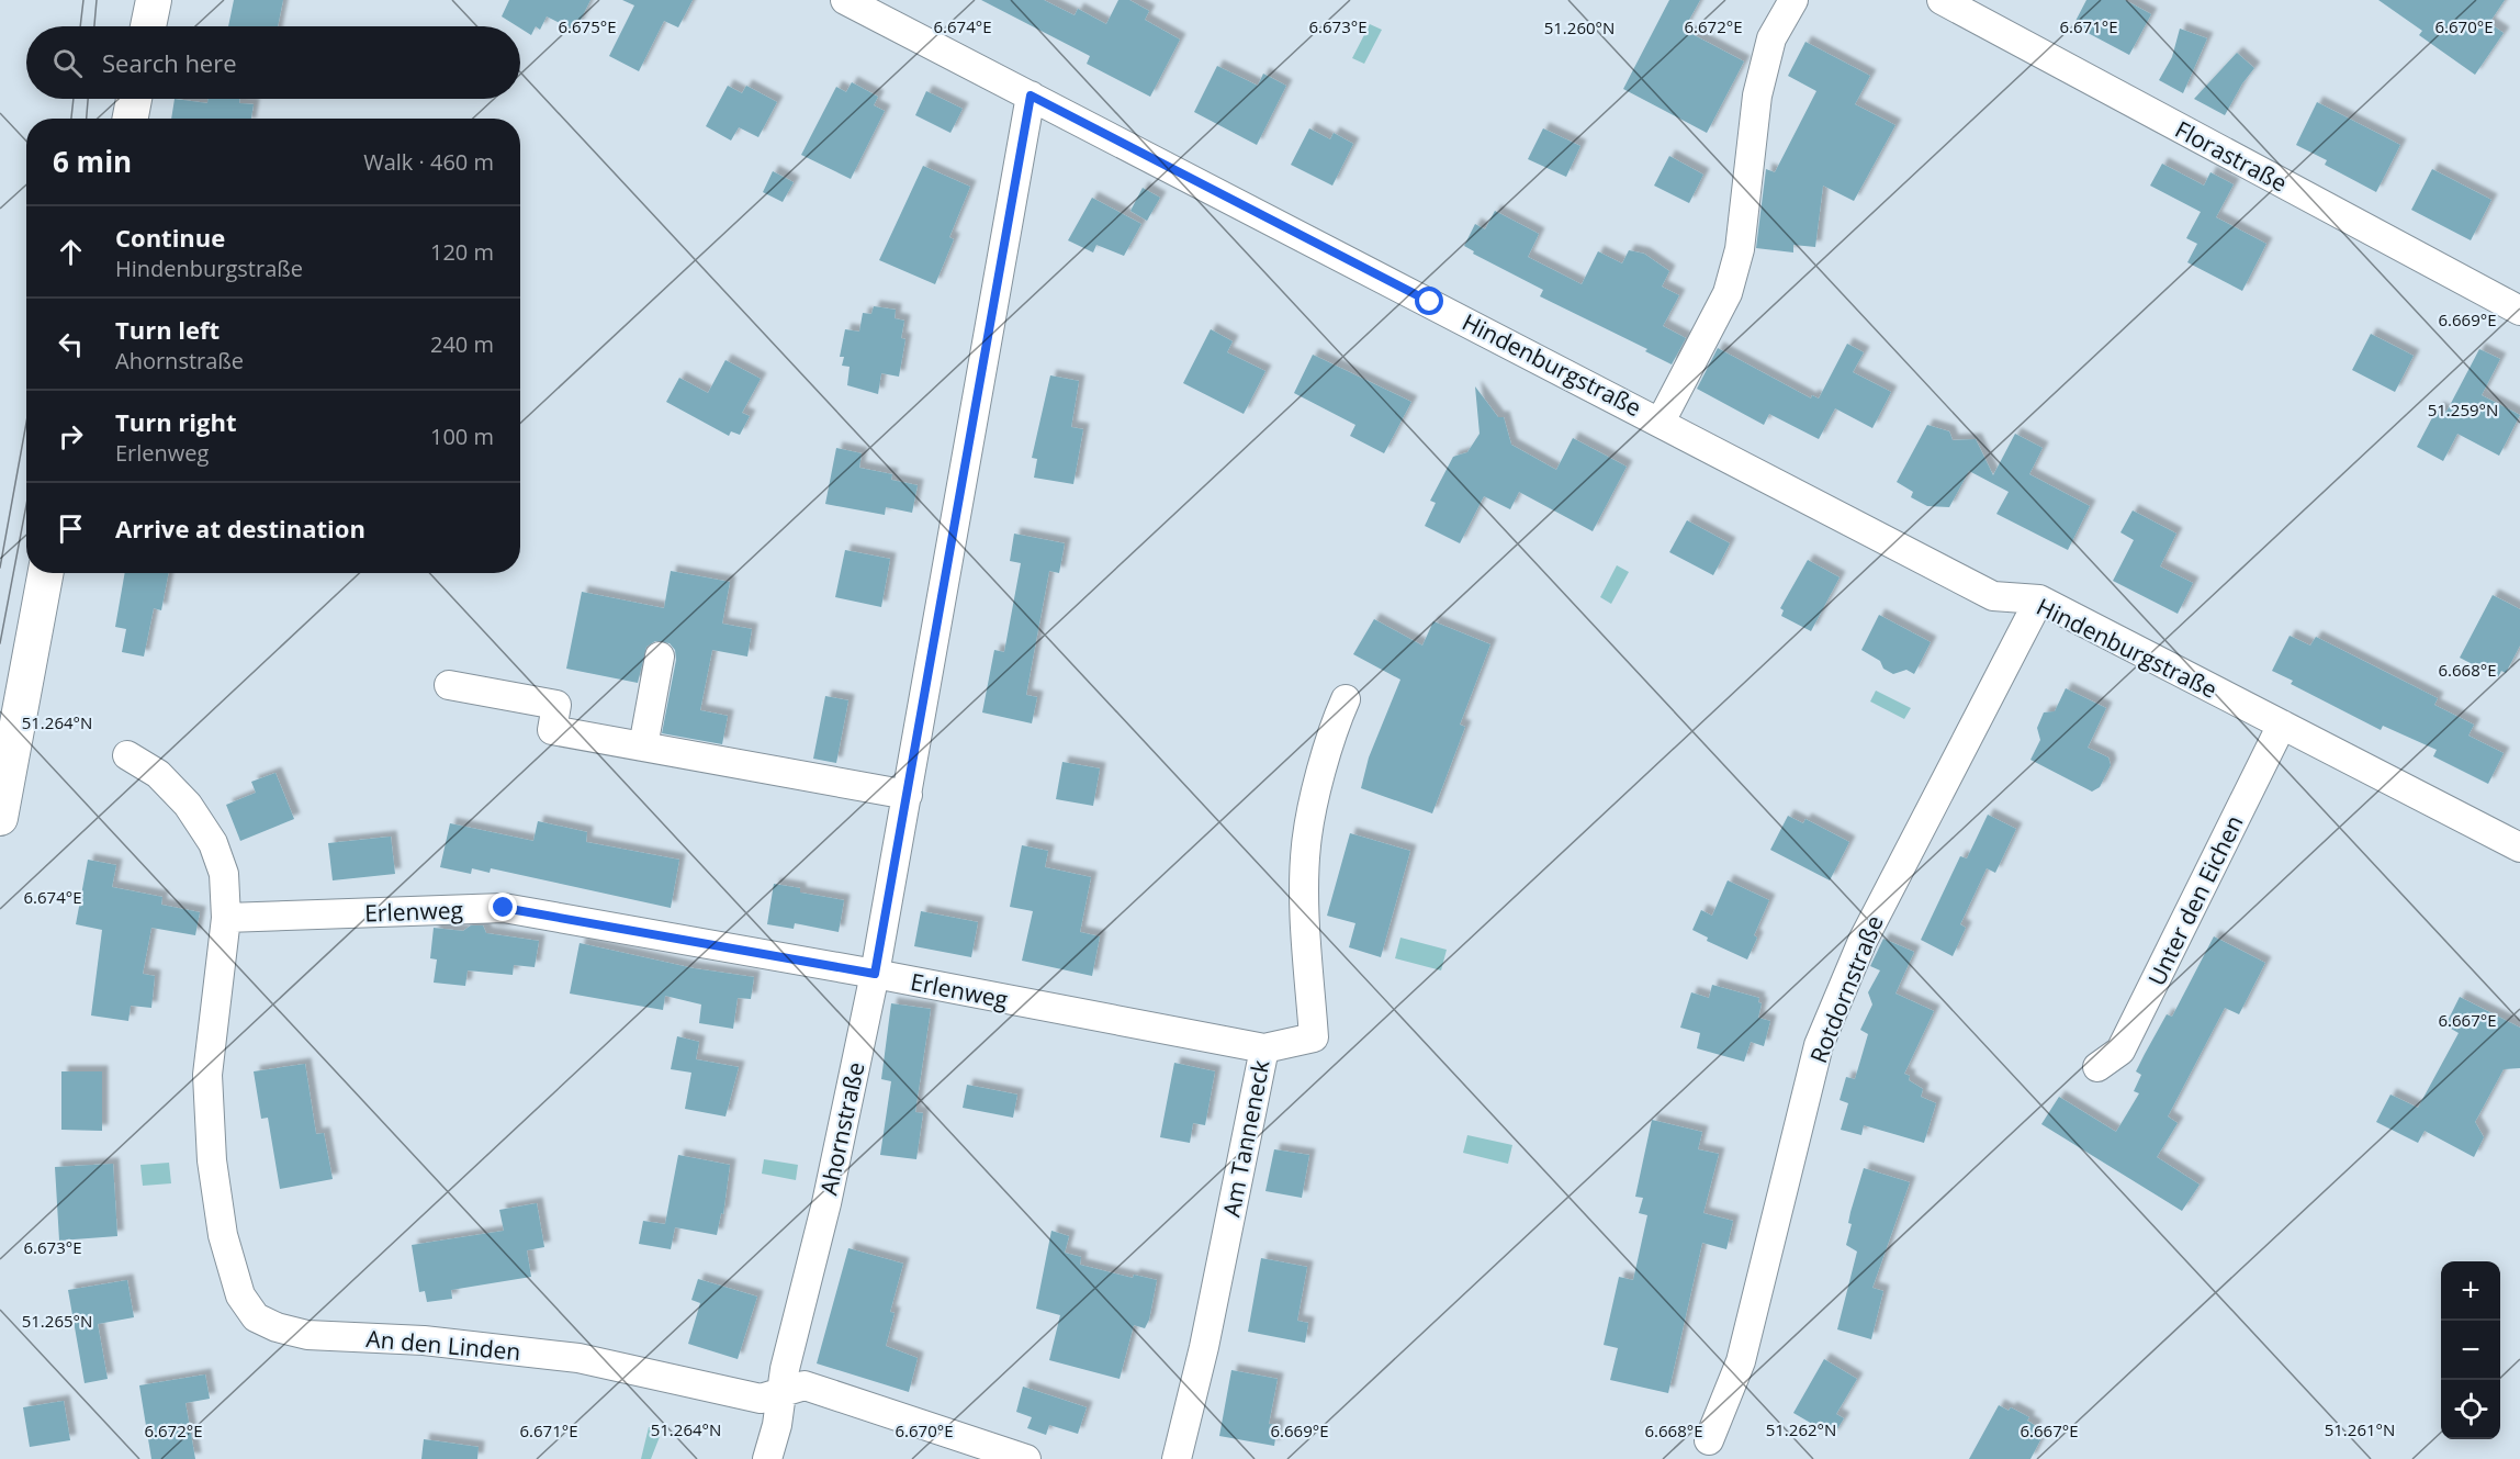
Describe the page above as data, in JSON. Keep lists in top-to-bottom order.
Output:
{
  "streets": {
    "street": [
      "Florastraße",
      "Hindenburgstraße",
      "Unter den Eichen",
      "Erlenweg",
      "Rotdornstraße",
      "Ahornstraße",
      "Am Tanneneck",
      "An den Linden"
    ]
  },
  "crossings": [
    ["Hindenburgstraße", "Unter den Eichen"],
    ["Hindenburgstraße", "Rotdornstraße"],
    ["Hindenburgstraße", "Ahornstraße"],
    ["Erlenweg", "Ahornstraße"],
    ["Erlenweg", "Am Tanneneck"],
    ["Erlenweg", "An den Linden"],
    ["Ahornstraße", "An den Linden"]
  ],
  "page": {
    "search": "Search here",
    "heading": ["6 min", "Walk · 460 m"],
    "list": [
      ["Continue", "Hindenburgstraße", "120 m"],
      ["Turn left", "Ahornstraße", "240 m"],
      ["Turn right", "Erlenweg", "100 m"],
      "Arrive at destination"
    ],
    "map_buttons": ["+", "−"]
  },
  "coordinates": [
    "6.675°E",
    "6.674°E",
    "6.673°E",
    "6.672°E",
    "6.671°E",
    "6.670°E",
    "51.260°N",
    "6.669°E",
    "51.259°N",
    "6.668°E",
    "51.264°N",
    "6.667°E",
    "51.265°N",
    "51.262°N",
    "51.261°N"
  ]
}
